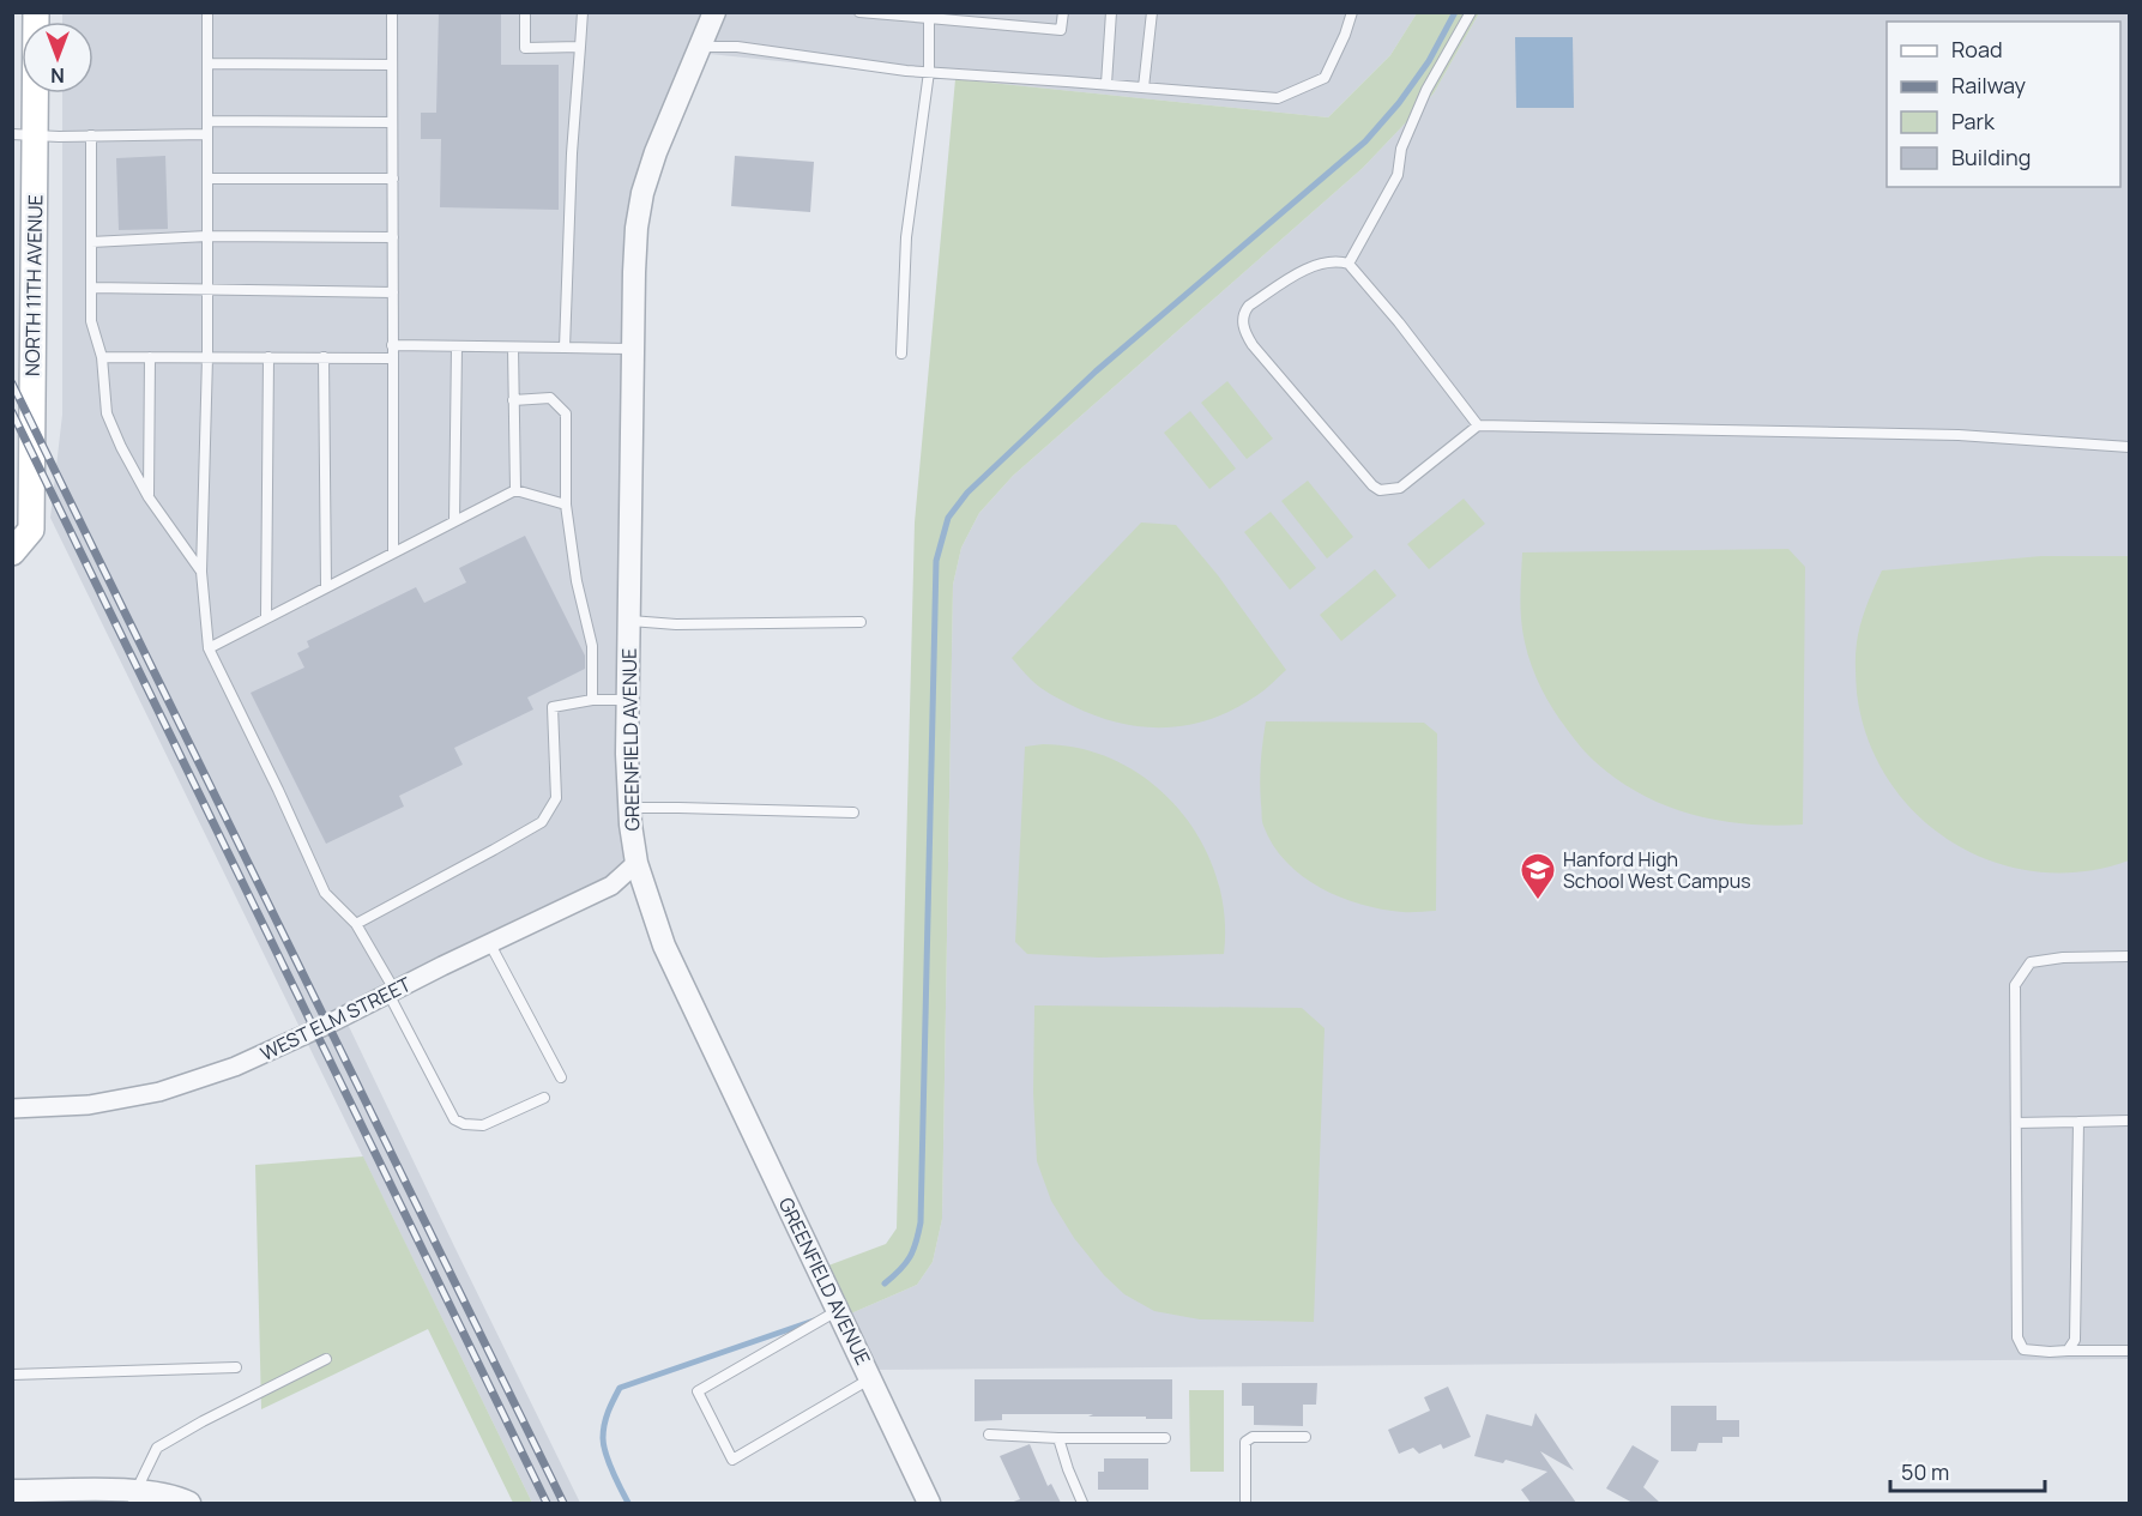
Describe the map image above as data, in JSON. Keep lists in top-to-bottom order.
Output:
{
  "streets": {
    "main road": ["NORTH 11TH AVENUE"],
    "street": ["GREENFIELD AVENUE", "WEST ELM STREET"]
  },
  "crossings": [
    ["GREENFIELD AVENUE", "WEST ELM STREET"]
  ],
  "places": {
    "school or university": ["Hanford High School West Campus"]
  },
  "legend": [
    "Road",
    "Railway",
    "Park",
    "Building"
  ],
  "scale_bar": "50 m",
  "north": "bottom"
}
